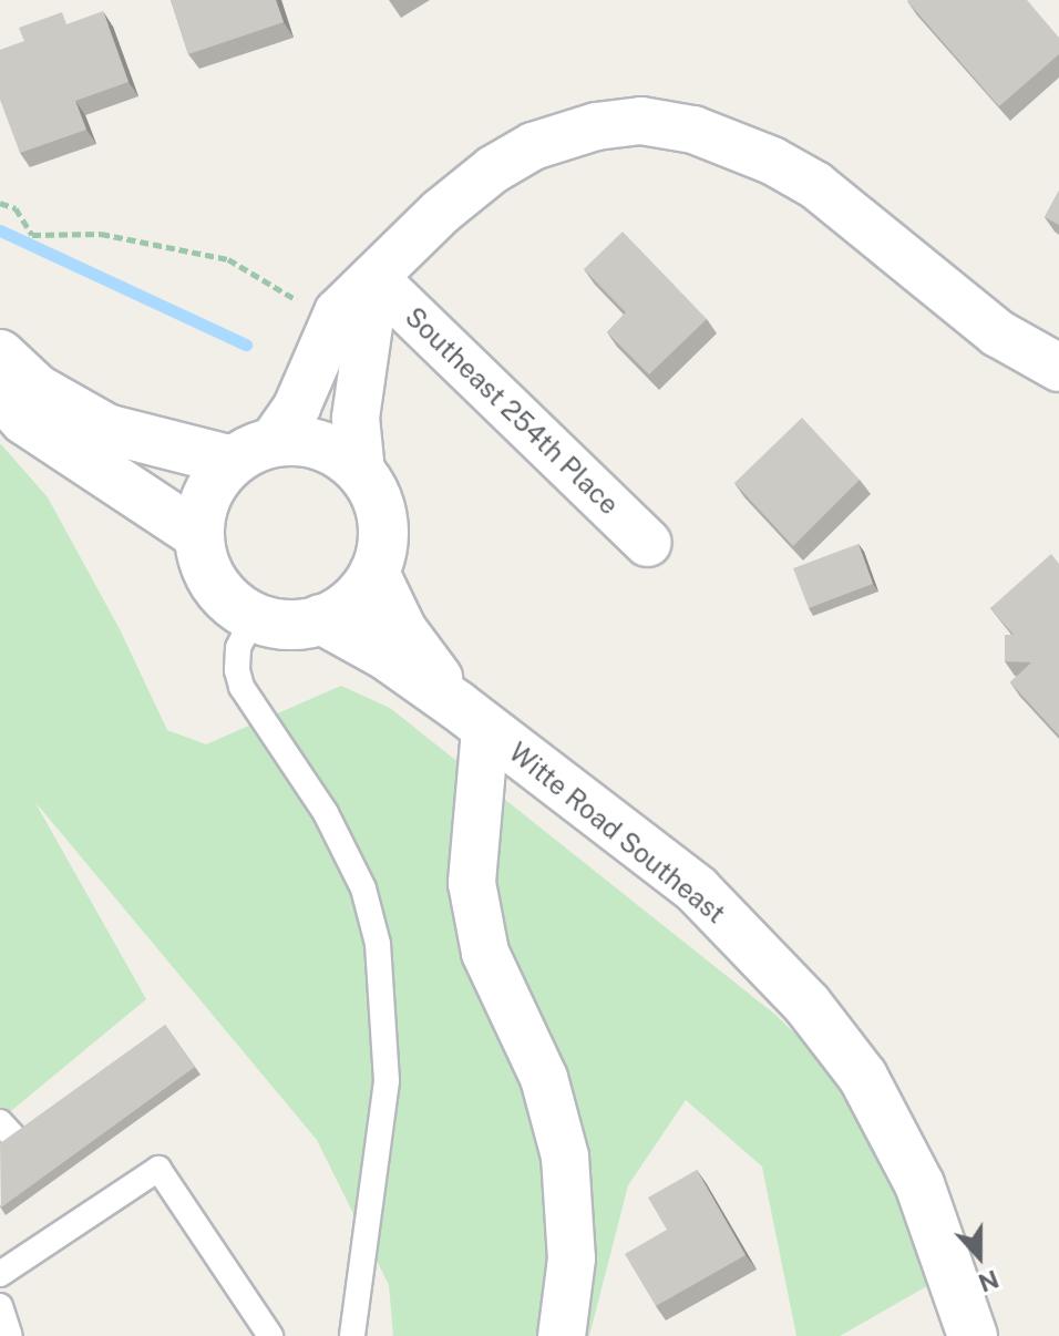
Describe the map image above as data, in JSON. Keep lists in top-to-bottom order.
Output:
{
  "streets": {
    "street": ["Southeast 254th Place", "Witte Road Southeast"]
  },
  "crossings": [
    ["Southeast 254th Place", "Witte Road Southeast"]
  ],
  "north": "bottom"
}
